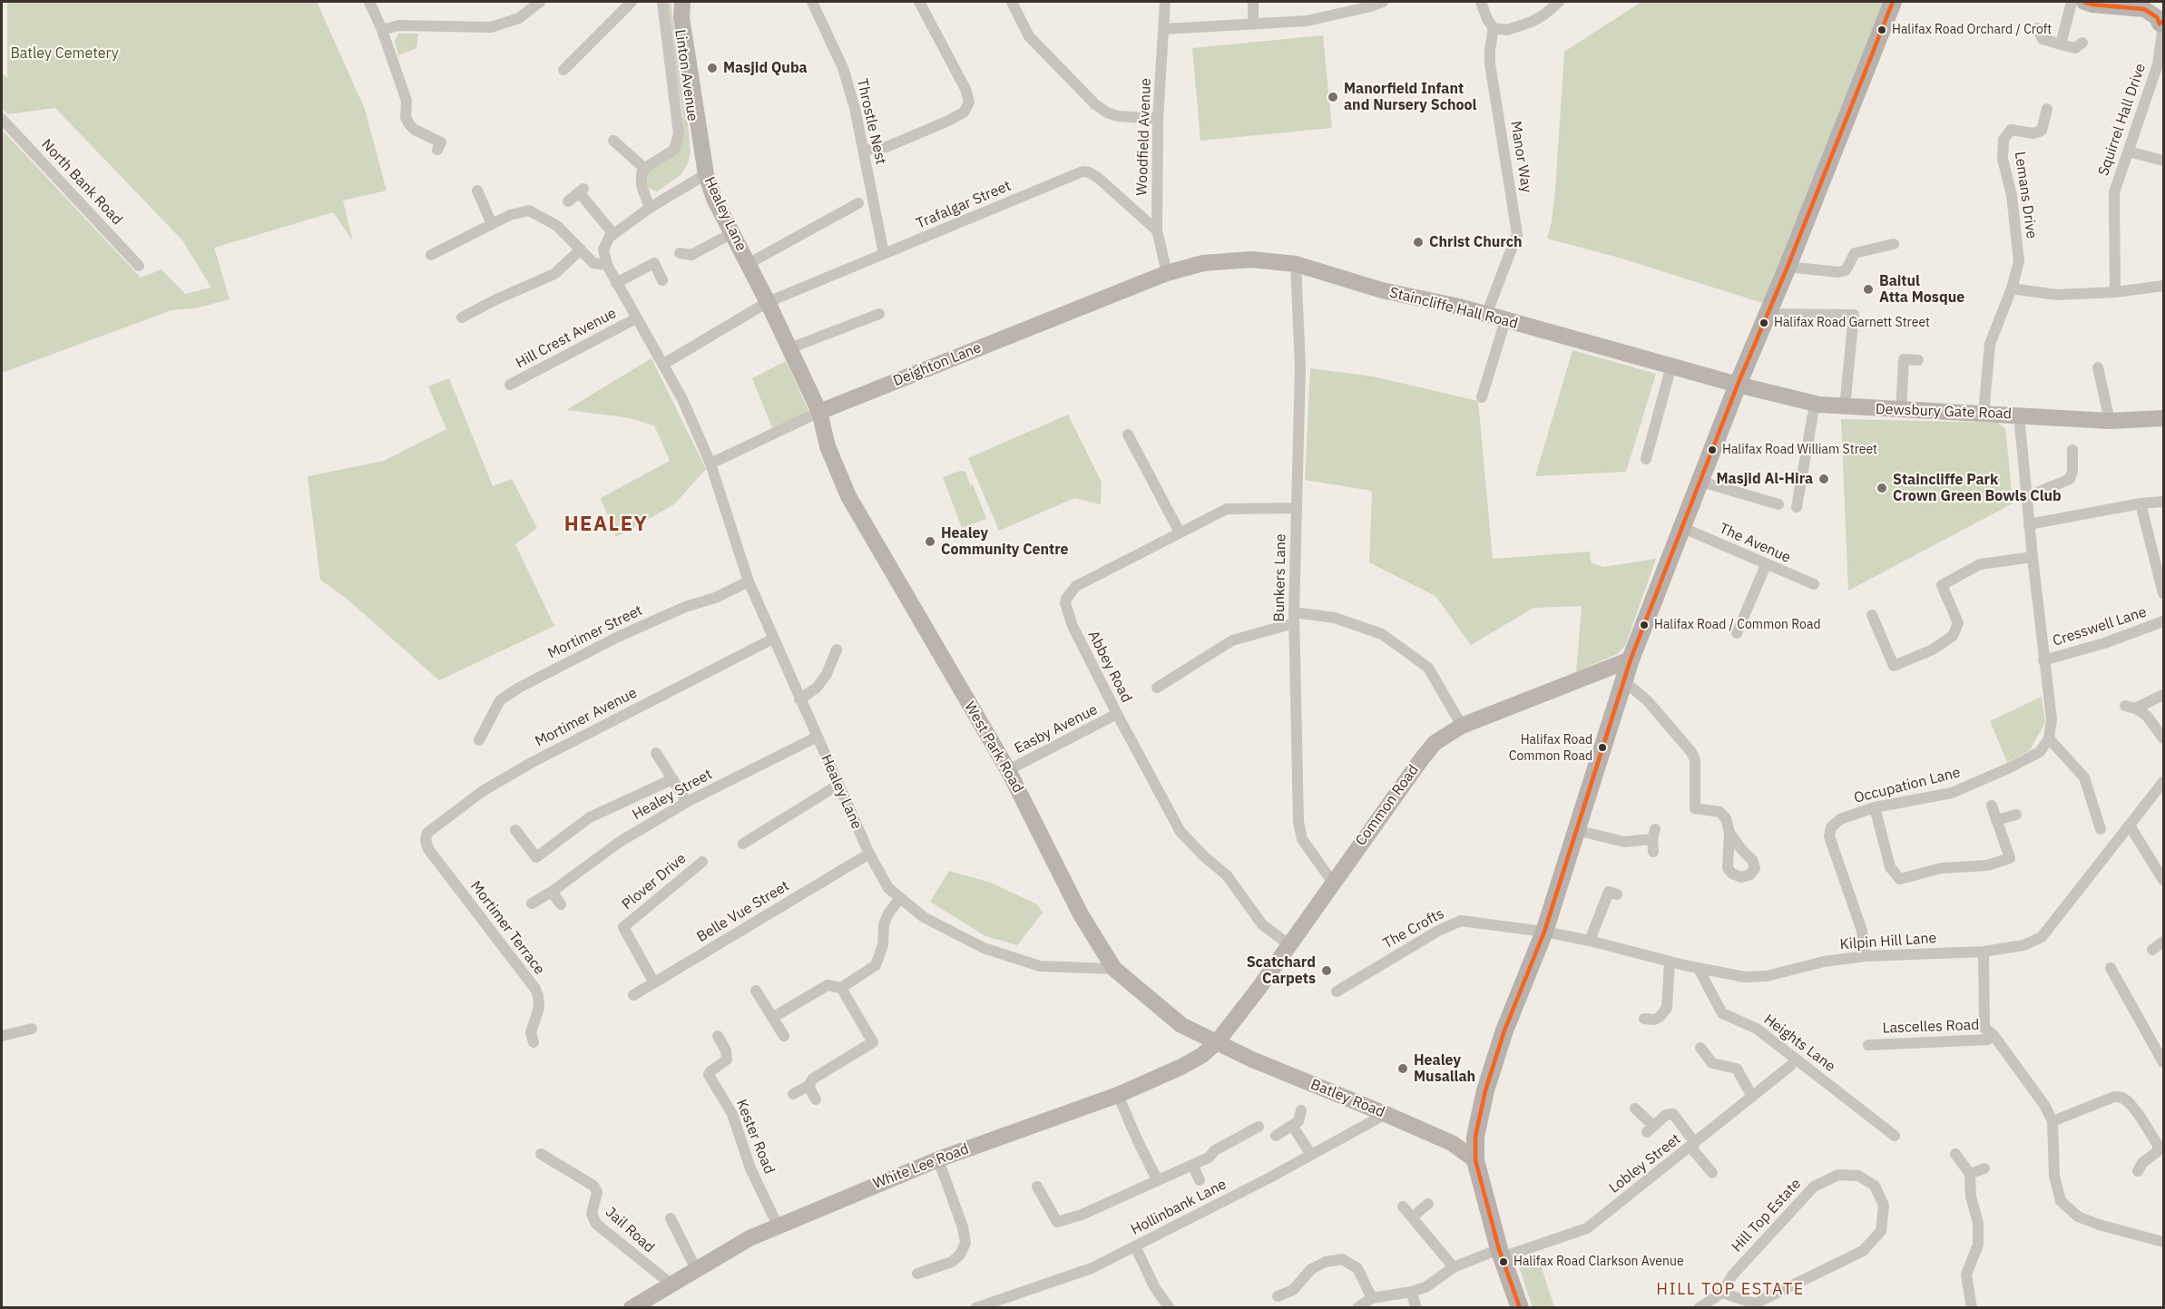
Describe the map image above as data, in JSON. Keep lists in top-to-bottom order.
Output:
{
  "streets": {
    "main road": [
      "Healey Lane",
      "Staincliffe Hall Road",
      "Deighton Lane",
      "Dewsbury Gate Road",
      "West Park Road",
      "Common Road",
      "Batley Road",
      "White Lee Road"
    ],
    "street": [
      "Linton Avenue",
      "Squirrel Hall Drive",
      "Throstle Nest",
      "Woodfield Avenue",
      "Manor Way",
      "North Bank Road",
      "Lemans Drive",
      "Trafalgar Street",
      "Hill Crest Avenue",
      "The Avenue",
      "Bunkers Lane",
      "Cresswell Lane",
      "Mortimer Street",
      "Abbey Road",
      "Mortimer Avenue",
      "Easby Avenue",
      "Occupation Lane",
      "Healey Street",
      "Plover Drive",
      "Belle Vue Street",
      "Mortimer Terrace",
      "The Crofts",
      "Kilpin Hill Lane",
      "Lascelles Road",
      "Heights Lane",
      "Kester Road",
      "Lobley Street",
      "Hollinbank Lane",
      "Hill Top Estate",
      "Jail Road"
    ]
  },
  "crossings": [
    ["Throstle Nest", "Trafalgar Street"],
    ["Woodfield Avenue", "Trafalgar Street"],
    ["Woodfield Avenue", "Staincliffe Hall Road"],
    ["Woodfield Avenue", "Deighton Lane"],
    ["Manor Way", "Staincliffe Hall Road"],
    ["Lemans Drive", "Dewsbury Gate Road"],
    ["Trafalgar Street", "Healey Lane"],
    ["Healey Lane", "Hill Crest Avenue"],
    ["Healey Lane", "Deighton Lane"],
    ["Healey Lane", "Mortimer Street"],
    ["Healey Lane", "Mortimer Avenue"],
    ["Healey Lane", "West Park Road"],
    ["Healey Lane", "Healey Street"],
    ["Healey Lane", "Belle Vue Street"],
    ["Staincliffe Hall Road", "Deighton Lane"],
    ["Staincliffe Hall Road", "Dewsbury Gate Road"],
    ["Staincliffe Hall Road", "Bunkers Lane"],
    ["Deighton Lane", "West Park Road"],
    ["Bunkers Lane", "Abbey Road"],
    ["Bunkers Lane", "Common Road"],
    ["Abbey Road", "Easby Avenue"],
    ["Abbey Road", "Common Road"],
    ["Mortimer Avenue", "Mortimer Terrace"],
    ["Easby Avenue", "West Park Road"],
    ["West Park Road", "Common Road"],
    ["West Park Road", "Batley Road"],
    ["West Park Road", "White Lee Road"],
    ["Occupation Lane", "Kilpin Hill Lane"],
    ["Common Road", "Batley Road"],
    ["Common Road", "White Lee Road"],
    ["Plover Drive", "Belle Vue Street"],
    ["The Crofts", "Kilpin Hill Lane"],
    ["Kilpin Hill Lane", "Heights Lane"],
    ["Batley Road", "White Lee Road"],
    ["Batley Road", "Hollinbank Lane"],
    ["Kester Road", "White Lee Road"],
    ["White Lee Road", "Jail Road"]
  ],
  "districts": ["HEALEY", "HILL TOP ESTATE"],
  "parks": ["Batley Cemetery"],
  "places": [
    "Halifax Road Orchard / Croft",
    "Masjid Quba",
    "Manorfield Infant and Nursery School",
    "Christ Church",
    "Baitul Atta Mosque",
    "Halifax Road Garnett Street",
    "Halifax Road William Street",
    "Masjid Al-Hira",
    "Staincliffe Park Crown Green Bowls Club",
    "Healey Community Centre",
    "Halifax Road / Common Road",
    "Halifax Road Common Road",
    "Scatchard Carpets",
    "Healey Musallah",
    "Halifax Road Clarkson Avenue"
  ]
}
